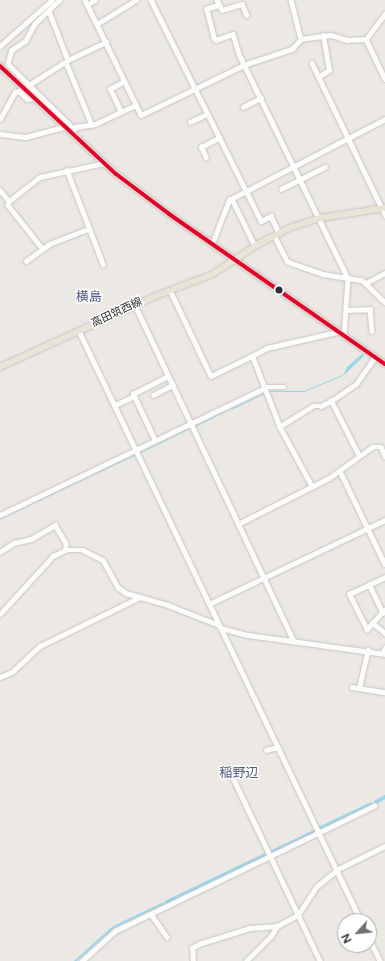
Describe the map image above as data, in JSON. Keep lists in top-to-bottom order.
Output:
{
  "streets": {
    "main road": ["高田筑西線"]
  },
  "districts": ["横島", "稲野辺"],
  "north": "bottom left"
}
